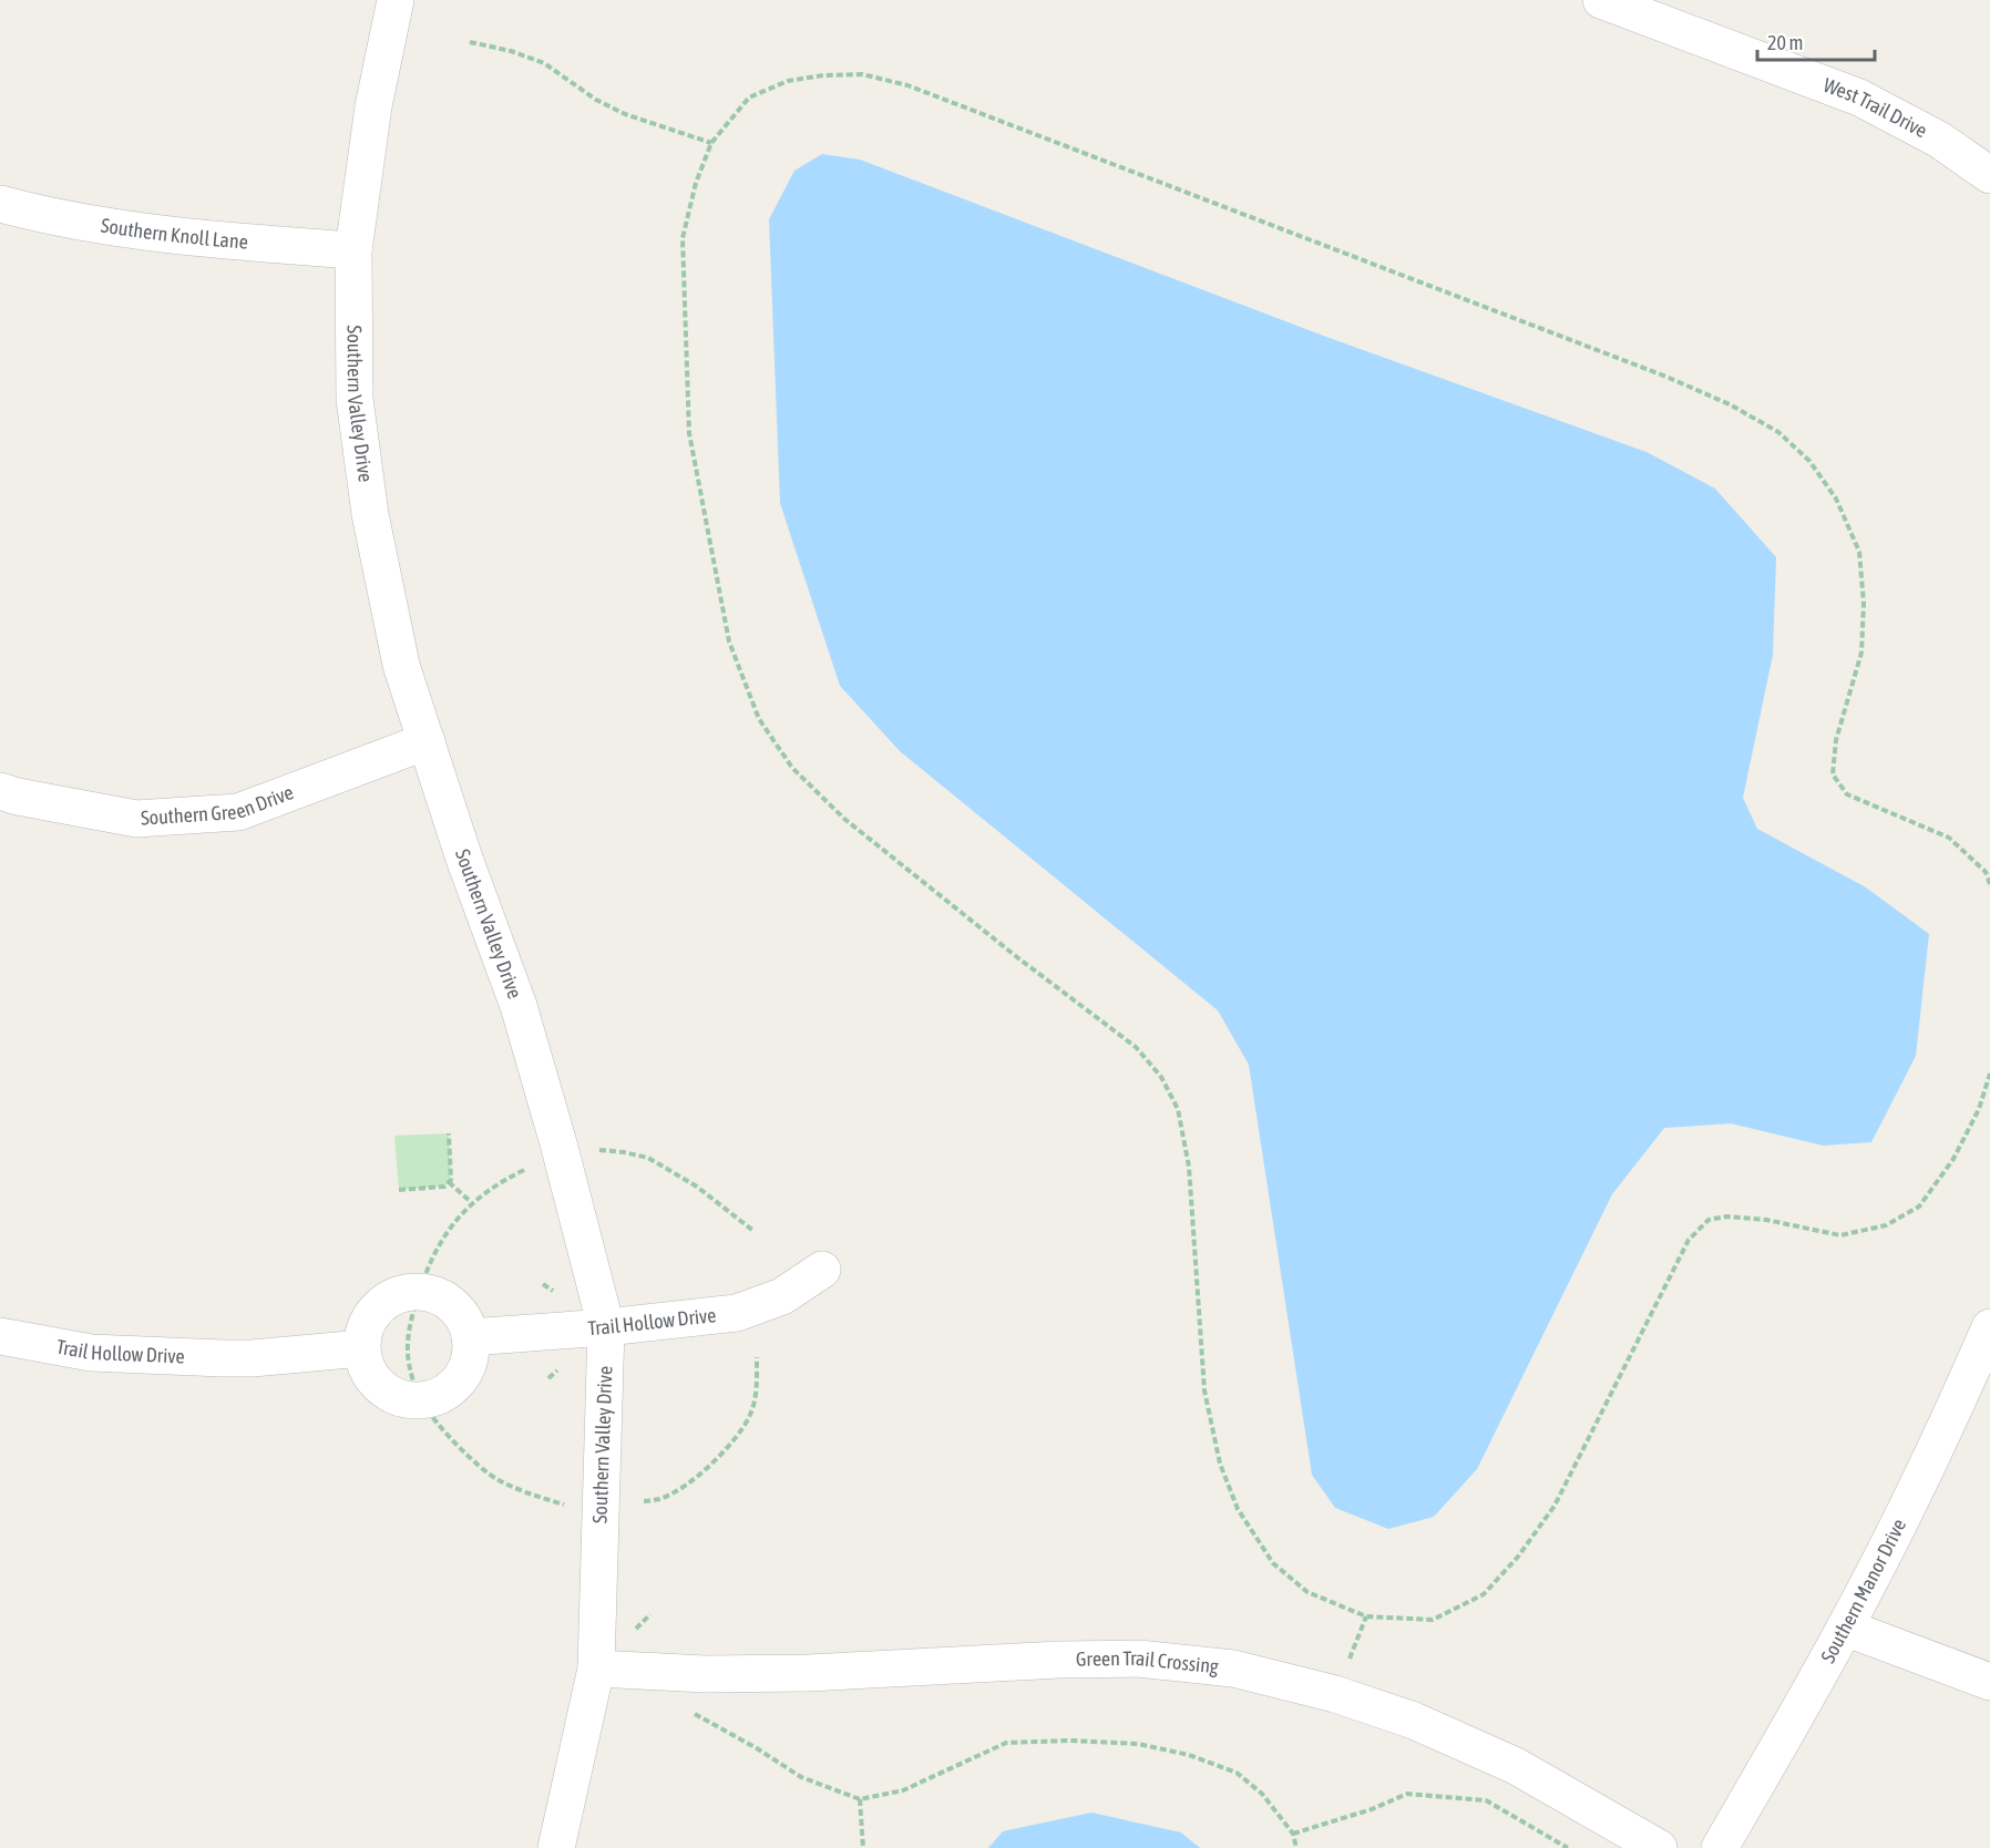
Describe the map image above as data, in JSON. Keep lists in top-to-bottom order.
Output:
{
  "streets": {
    "street": [
      "West Trail Drive",
      "Southern Knoll Lane",
      "Southern Valley Drive",
      "Southern Green Drive",
      "Trail Hollow Drive",
      "Southern Manor Drive",
      "Green Trail Crossing"
    ]
  },
  "crossings": [
    ["Southern Knoll Lane", "Southern Valley Drive"],
    ["Southern Valley Drive", "Southern Green Drive"],
    ["Southern Valley Drive", "Trail Hollow Drive"],
    ["Southern Valley Drive", "Green Trail Crossing"]
  ],
  "scale_bar": "20 m"
}
